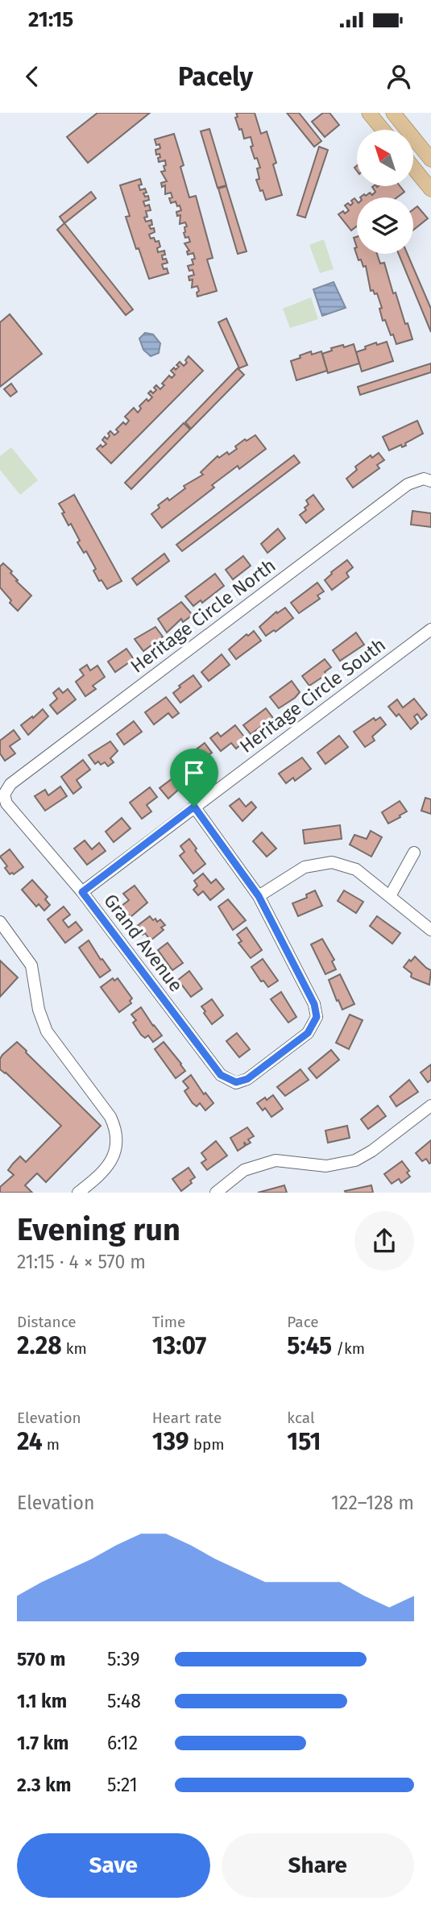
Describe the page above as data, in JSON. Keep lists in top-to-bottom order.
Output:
{
  "streets": {
    "street": ["Heritage Circle North", "Heritage Circle South", "Grand Avenue"]
  },
  "crossings": [
    ["Heritage Circle North", "Grand Avenue"],
    ["Heritage Circle South", "Grand Avenue"]
  ],
  "north": "top left",
  "page": {
    "status": "21:15",
    "header": "Pacely",
    "heading": ["Evening run", "21:15 · 4 × 570 m"],
    "stats": [
      ["Distance", "2.28 km"],
      ["Time", "13:07"],
      ["Pace", "5:45 /km"],
      ["Elevation", "24 m"],
      ["Heart rate", "139 bpm"],
      ["kcal", "151"]
    ],
    "chart": ["Elevation", "122–128 m"],
    "list": [
      {
        "name": "570 m",
        "note": "5:39"
      },
      {
        "name": "1.1 km",
        "note": "5:48"
      },
      {
        "name": "1.7 km",
        "note": "6:12"
      },
      {
        "name": "2.3 km",
        "note": "5:21"
      }
    ],
    "buttons": ["Save", "Share"]
  }
}
